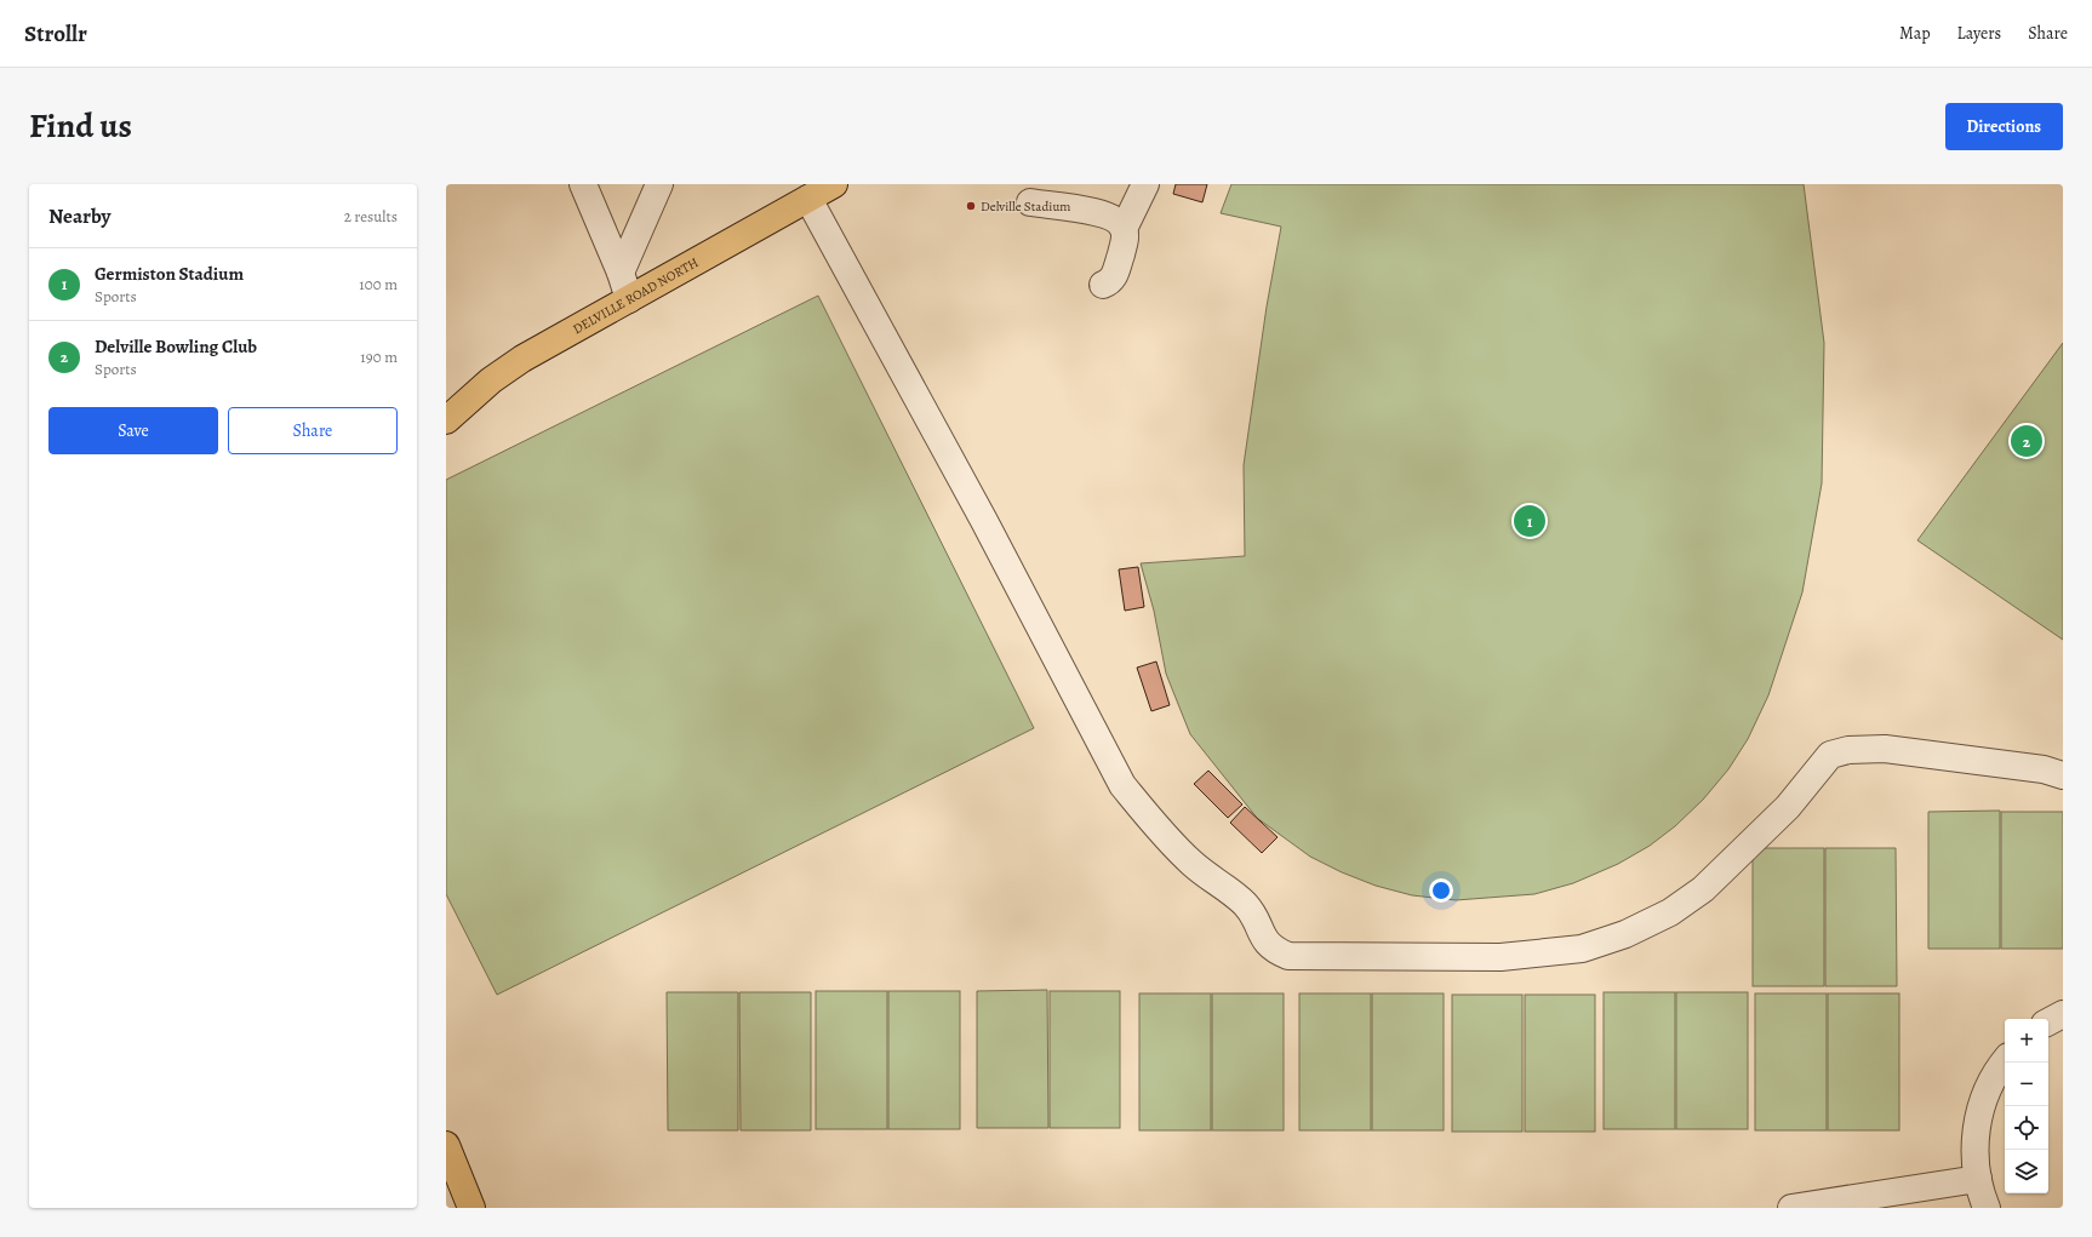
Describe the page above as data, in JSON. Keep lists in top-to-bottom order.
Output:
{
  "streets": {
    "main road": ["DELVILLE ROAD NORTH"]
  },
  "places": ["Delville Stadium"],
  "page": {
    "header": "Strollr",
    "nav": ["Map", "Layers", "Share"],
    "title": "Find us",
    "buttons": [
      "Directions",
      ["Save", "Share"]
    ],
    "heading": ["Nearby", "2 results"],
    "list": [
      {
        "mark": "1",
        "name": "Germiston Stadium",
        "note": "Sports",
        "value": "100 m"
      },
      {
        "mark": "2",
        "name": "Delville Bowling Club",
        "note": "Sports",
        "value": "190 m"
      }
    ],
    "pins": ["2", "1"],
    "map_buttons": ["+", "−"]
  }
}
